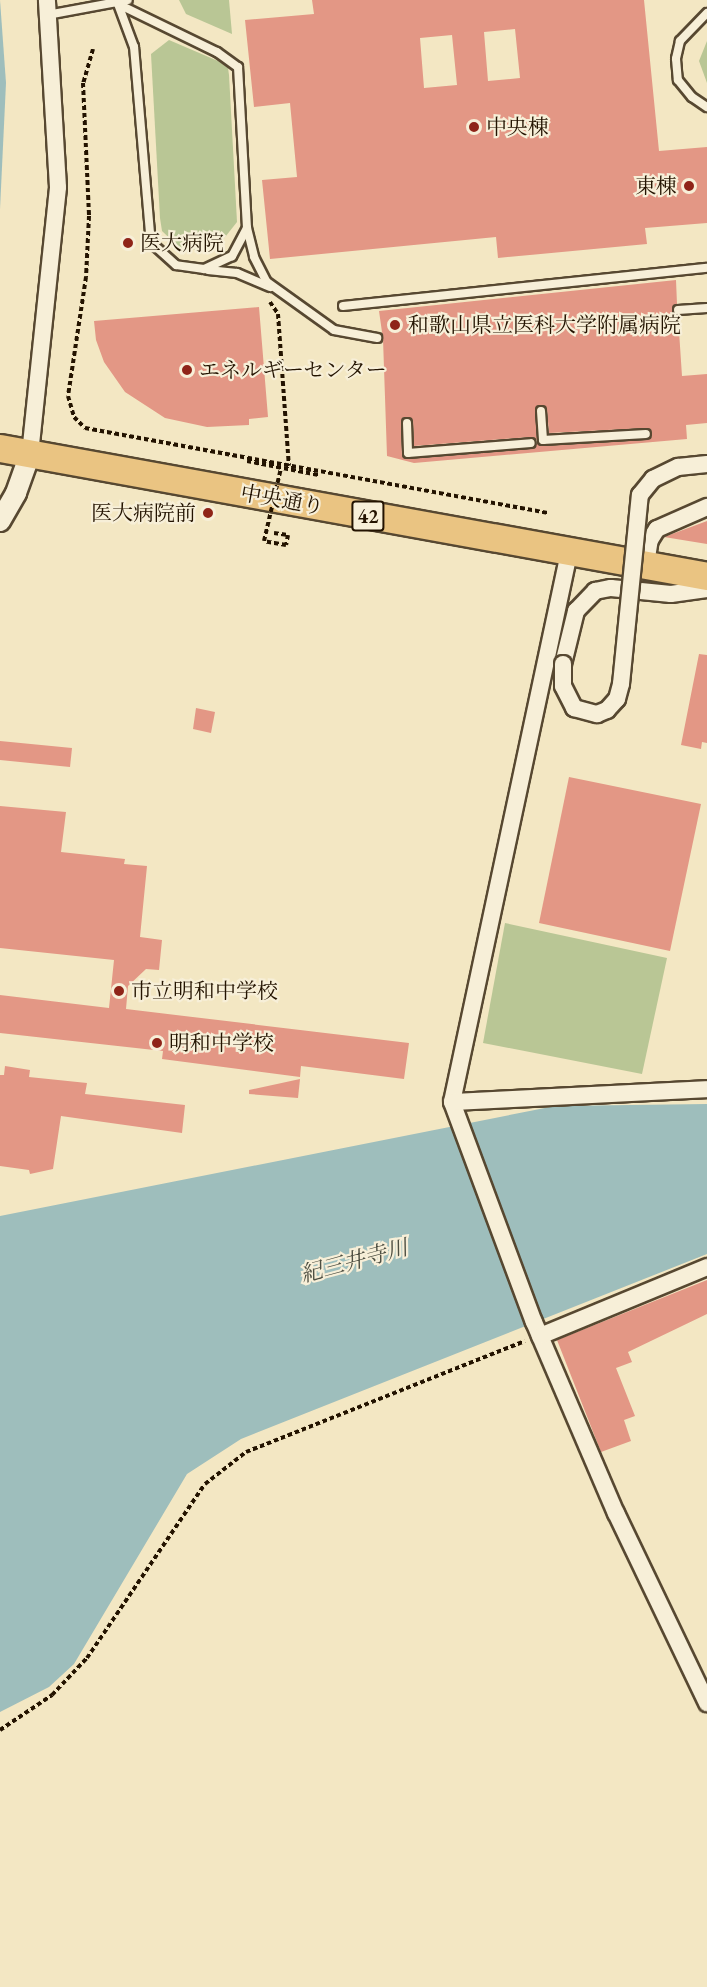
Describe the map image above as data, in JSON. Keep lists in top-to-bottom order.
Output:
{
  "streets": {
    "highway": ["中央通り", "42"]
  },
  "water": ["紀三井寺川"],
  "places": [
    "中央棟",
    "東棟",
    "医大病院",
    "和歌山県立医科大学附属病院",
    "エネルギーセンター",
    "医大病院前",
    "市立明和中学校",
    "明和中学校"
  ]
}
